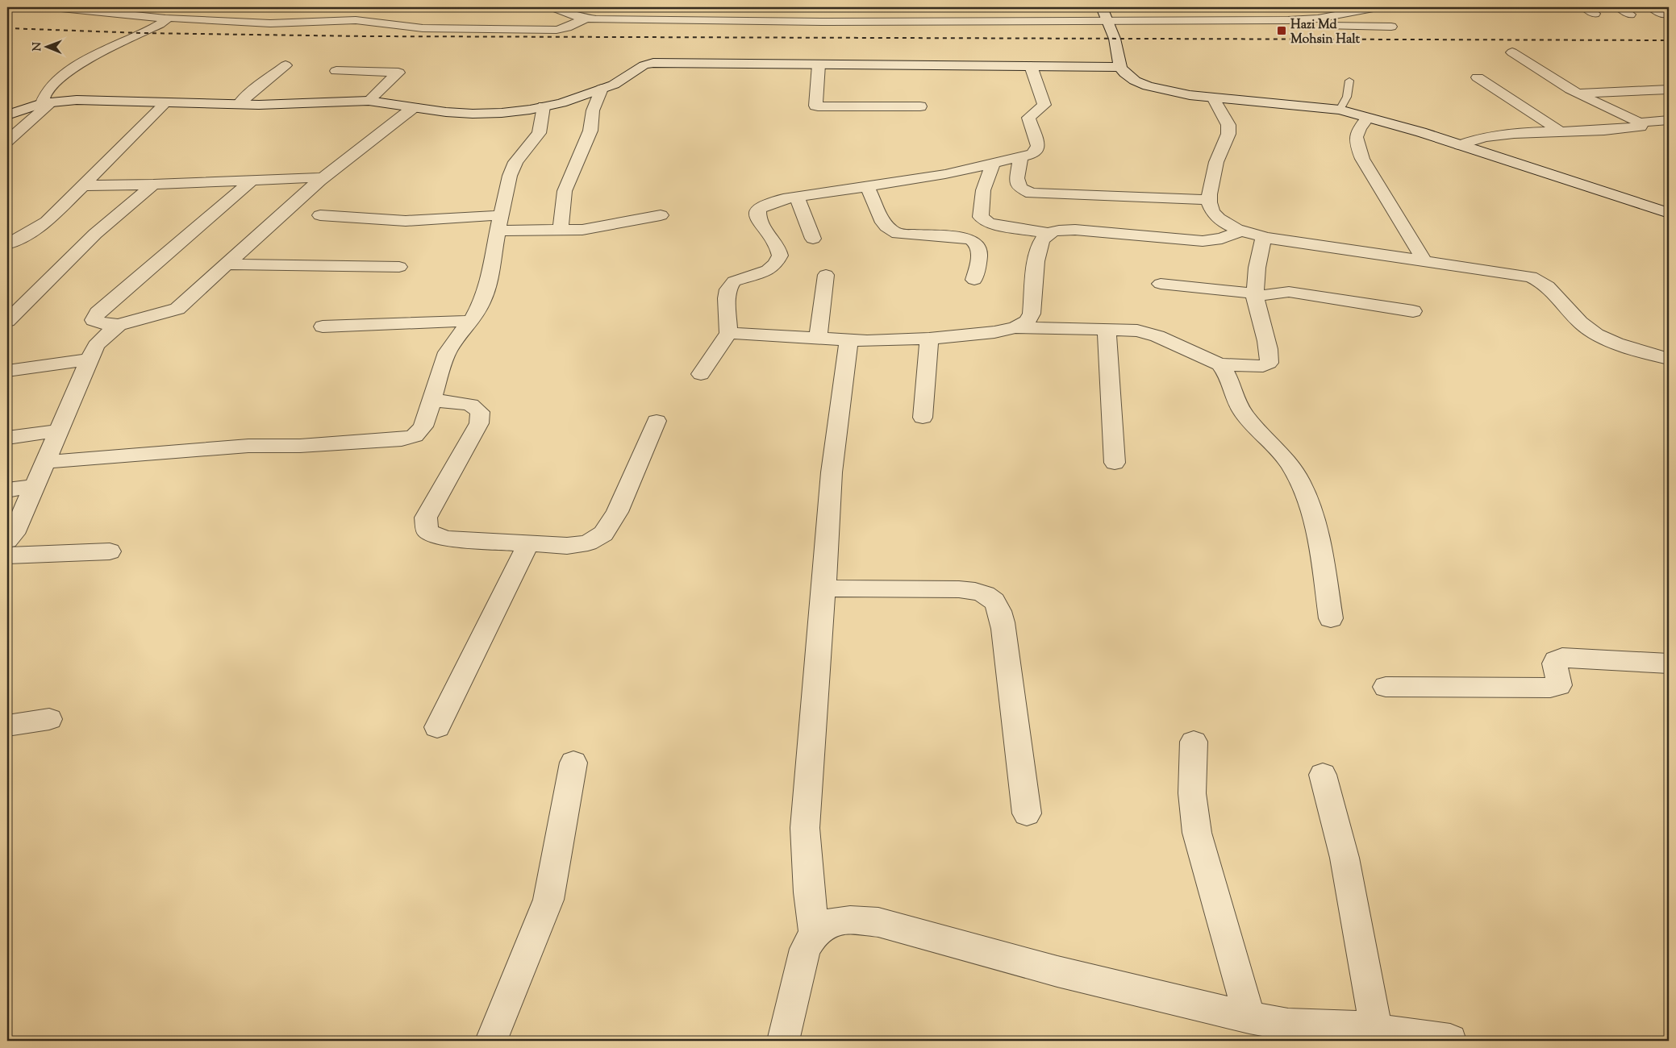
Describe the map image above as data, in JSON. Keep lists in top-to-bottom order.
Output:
{
  "places": {
    "transit": ["Hazi Md Mohsin Halt"]
  },
  "north": "left"
}
